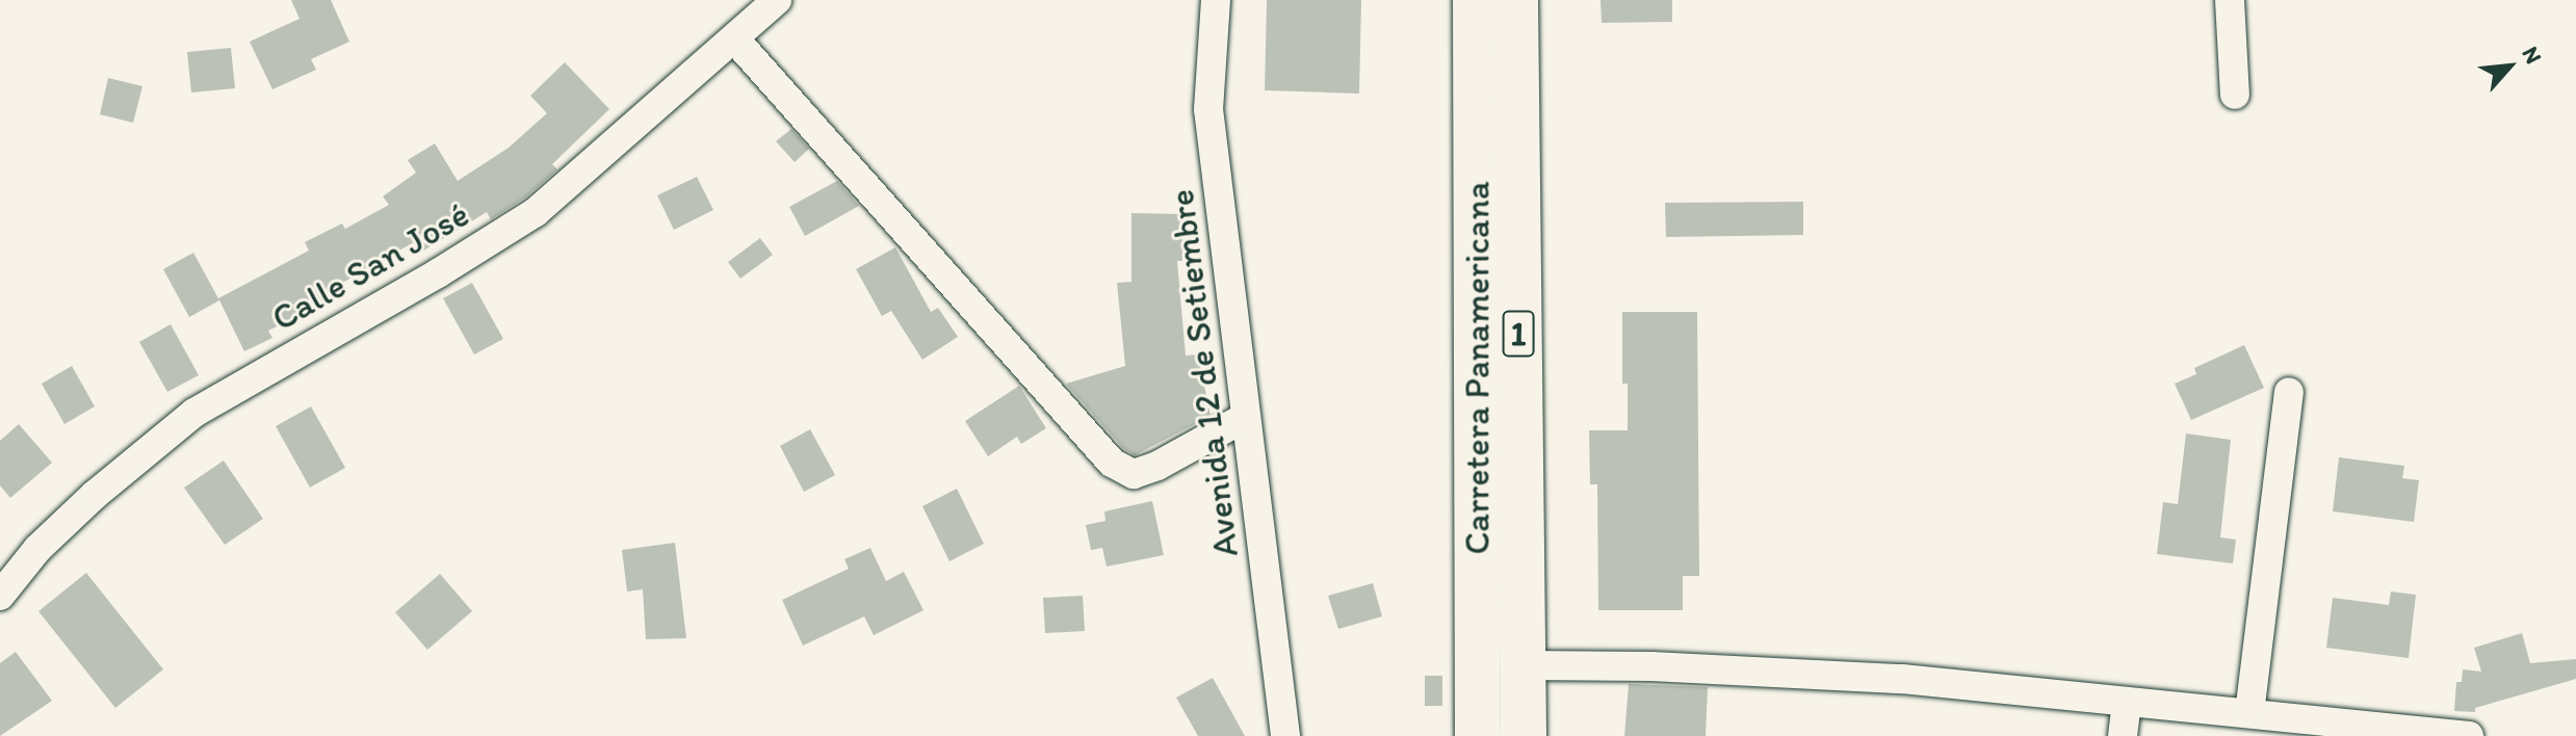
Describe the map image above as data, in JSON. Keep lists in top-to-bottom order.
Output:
{
  "streets": {
    "highway": ["1", "Carretera Panamericana"],
    "street": ["Calle San José", "Avenida 12 de Setiembre"]
  },
  "north": "top right"
}
